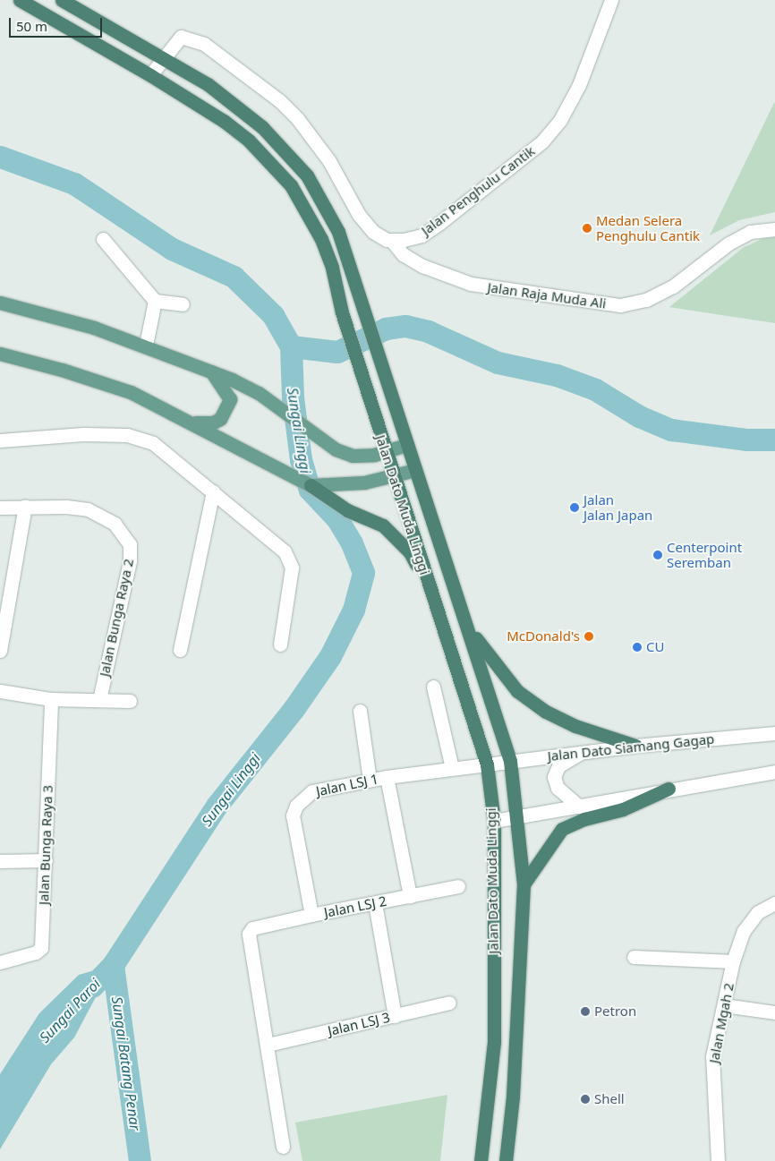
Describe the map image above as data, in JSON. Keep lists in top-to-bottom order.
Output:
{
  "streets": {
    "highway": ["Jalan Dato Muda Linggi"],
    "street": [
      "Jalan Penghulu Cantik",
      "Jalan Raja Muda Ali",
      "Jalan Bunga Raya 2",
      "Jalan Dato Siamang Gagap",
      "Jalan LSJ 1",
      "Jalan Bunga Raya 3",
      "Jalan LSJ 2",
      "Jalan Mgah 2",
      "Jalan LSJ 3"
    ]
  },
  "crossings": [
    ["Jalan Penghulu Cantik", "Jalan Raja Muda Ali"],
    ["Jalan Dato Muda Linggi", "Jalan Dato Siamang Gagap"],
    ["Jalan Dato Muda Linggi", "Jalan LSJ 1"],
    ["Jalan Dato Siamang Gagap", "Jalan LSJ 1"],
    ["Jalan LSJ 1", "Jalan LSJ 2"],
    ["Jalan LSJ 2", "Jalan LSJ 3"]
  ],
  "water": ["Sungai Linggi", "Sungai Paroi", "Sungai Batang Penar"],
  "places": [
    "Medan Selera Penghulu Cantik",
    "Jalan Jalan Japan",
    "Centerpoint Seremban",
    "McDonald's",
    "CU",
    "Petron",
    "Shell"
  ],
  "scale_bar": "50 m"
}
